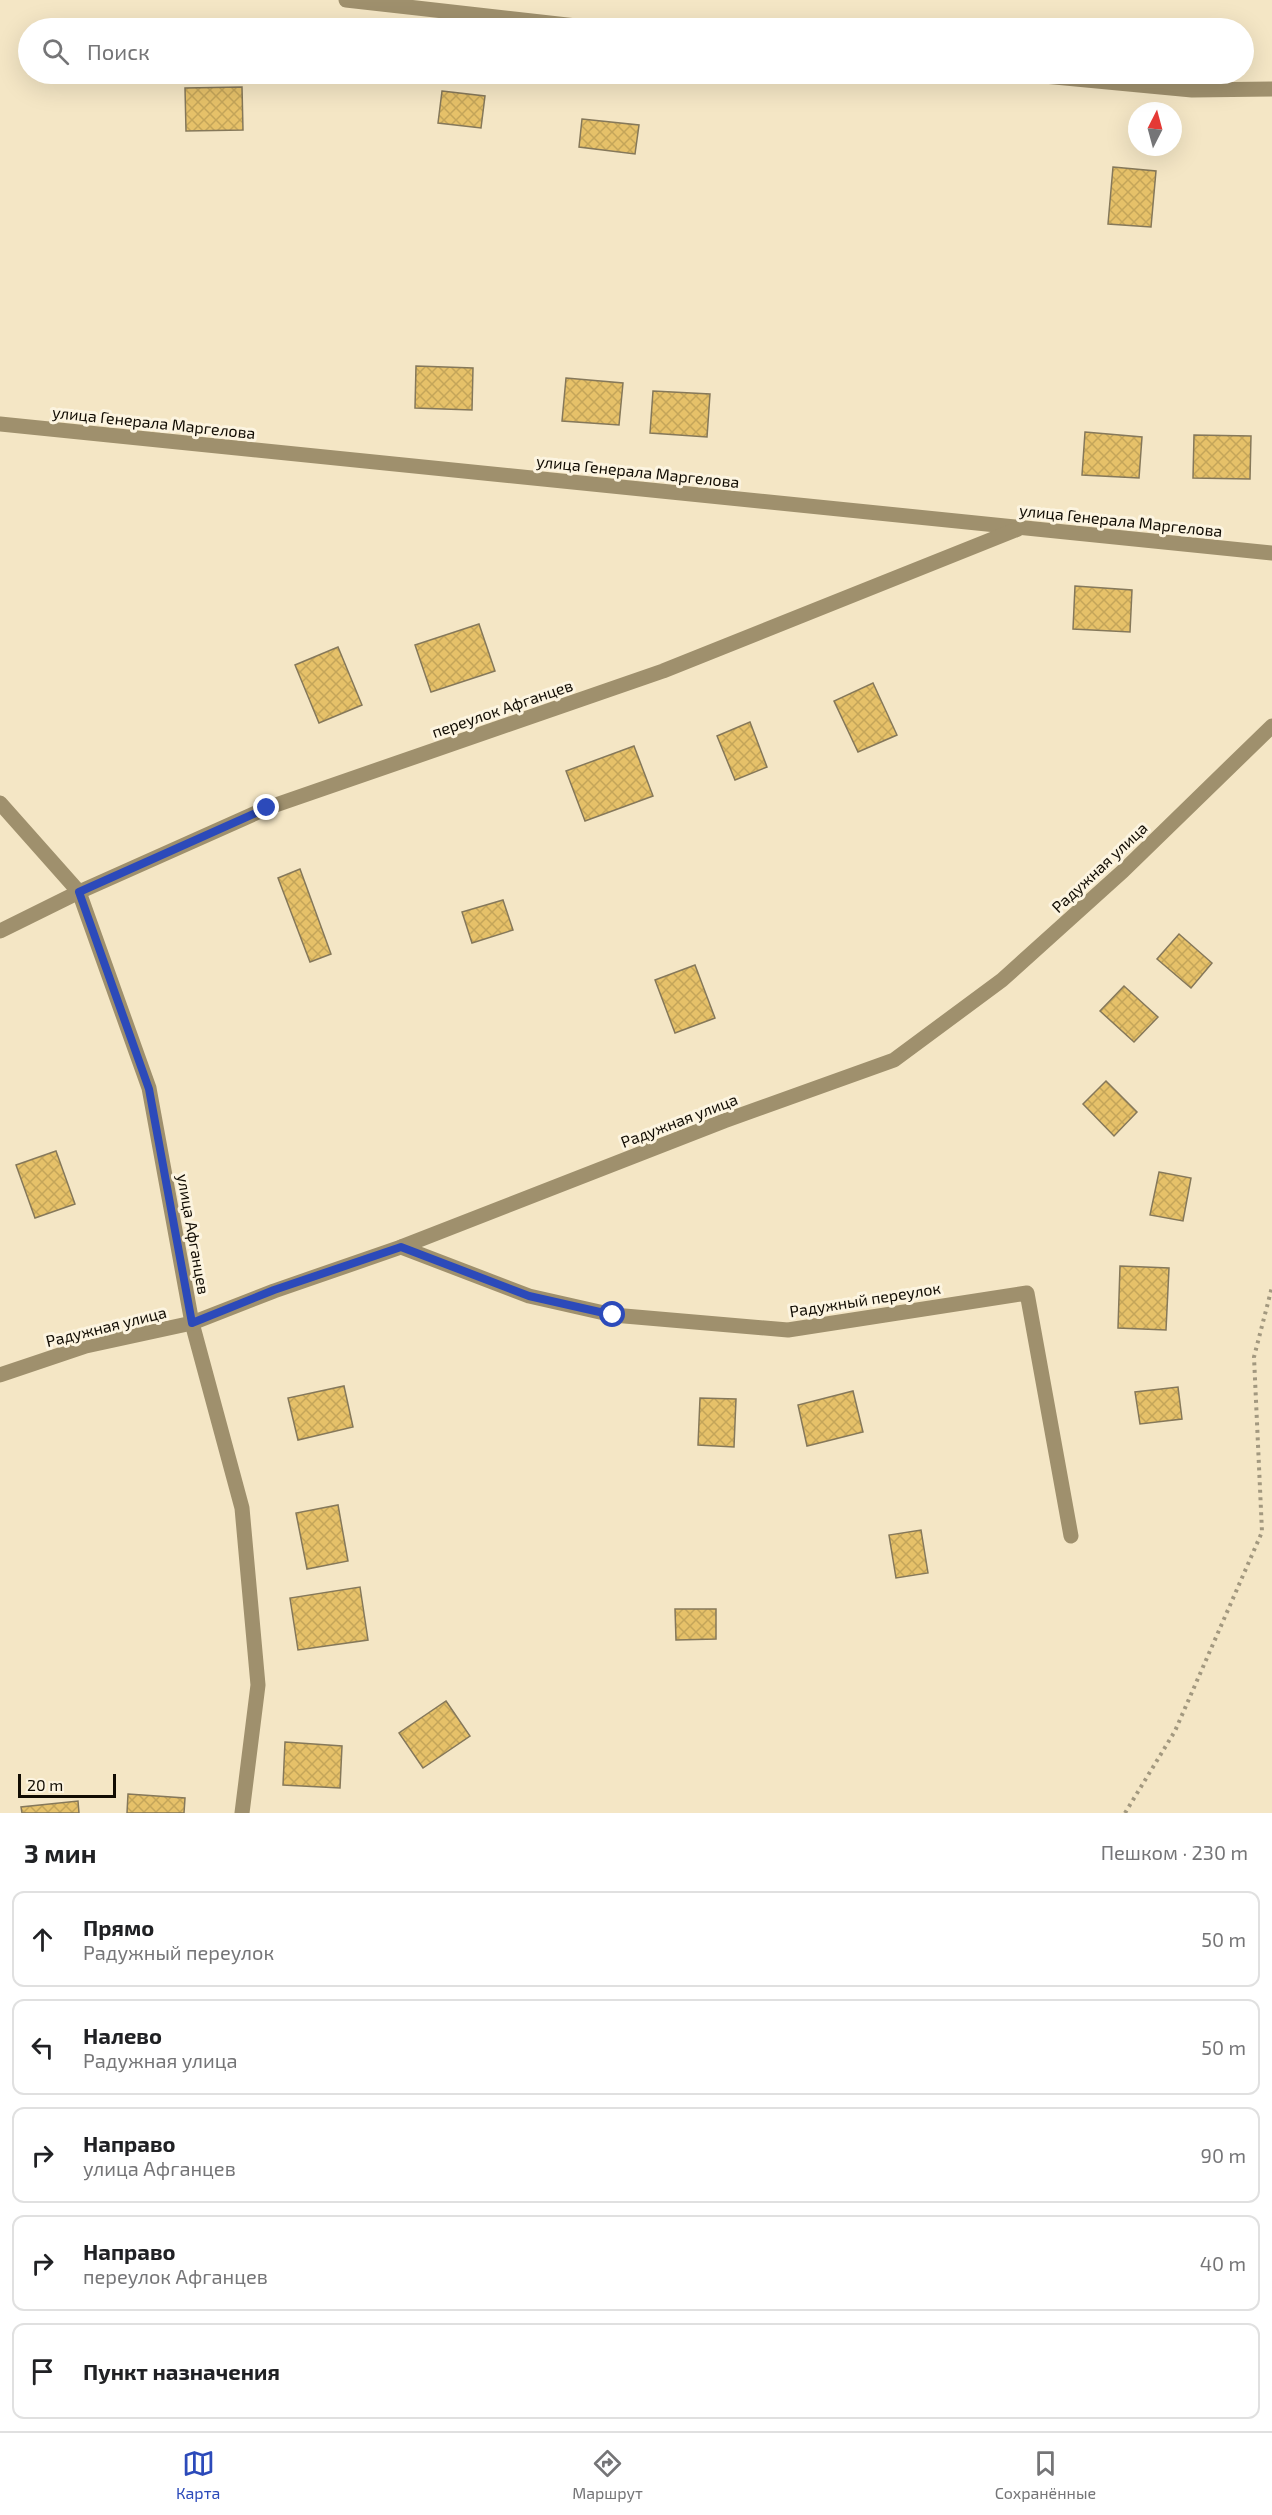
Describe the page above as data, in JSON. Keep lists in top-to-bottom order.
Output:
{
  "streets": {
    "street": [
      "улица Генерала Маргелова",
      "переулок Афганцев",
      "Радужная улица",
      "улица Афганцев",
      "Радужный переулок"
    ]
  },
  "crossings": [
    ["улица Генерала Маргелова", "переулок Афганцев"],
    ["переулок Афганцев", "улица Афганцев"],
    ["Радужная улица", "улица Афганцев"],
    ["Радужная улица", "Радужный переулок"]
  ],
  "scale_bar": "20 m",
  "north": "top",
  "page": {
    "search": "Поиск",
    "scale": "20 m",
    "heading": ["3 мин", "Пешком · 230 m"],
    "list": [
      ["Прямо", "Радужный переулок", "50 m"],
      ["Налево", "Радужная улица", "50 m"],
      ["Направо", "улица Афганцев", "90 m"],
      ["Направо", "переулок Афганцев", "40 m"],
      "Пункт назначения"
    ],
    "nav": ["Карта", "Маршрут", "Сохранённые"]
  }
}
